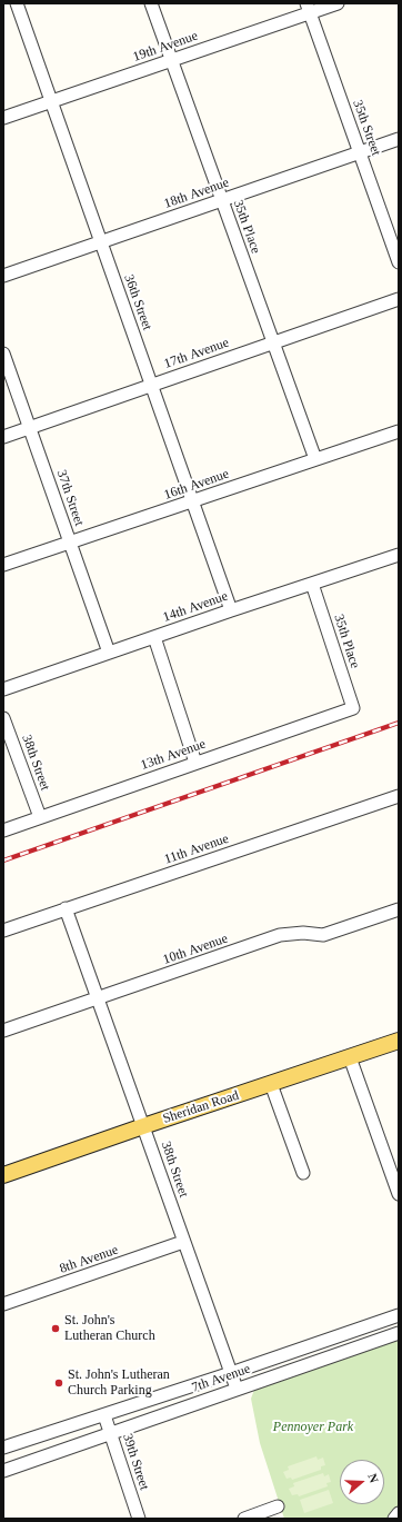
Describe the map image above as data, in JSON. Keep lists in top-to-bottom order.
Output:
{
  "streets": {
    "main road": ["Sheridan Road"],
    "street": [
      "19th Avenue",
      "35th Street",
      "18th Avenue",
      "35th Place",
      "36th Street",
      "17th Avenue",
      "16th Avenue",
      "37th Street",
      "14th Avenue",
      "13th Avenue",
      "38th Street",
      "11th Avenue",
      "10th Avenue",
      "8th Avenue",
      "7th Avenue",
      "39th Street"
    ]
  },
  "crossings": [
    ["19th Avenue", "35th Street"],
    ["19th Avenue", "35th Place"],
    ["19th Avenue", "36th Street"],
    ["35th Street", "18th Avenue"],
    ["18th Avenue", "35th Place"],
    ["18th Avenue", "36th Street"],
    ["35th Place", "17th Avenue"],
    ["35th Place", "16th Avenue"],
    ["35th Place", "14th Avenue"],
    ["35th Place", "13th Avenue"],
    ["36th Street", "17th Avenue"],
    ["36th Street", "16th Avenue"],
    ["36th Street", "14th Avenue"],
    ["17th Avenue", "37th Street"],
    ["16th Avenue", "37th Street"],
    ["37th Street", "14th Avenue"],
    ["13th Avenue", "38th Street"],
    ["38th Street", "11th Avenue"],
    ["38th Street", "10th Avenue"],
    ["38th Street", "Sheridan Road"],
    ["38th Street", "8th Avenue"],
    ["38th Street", "7th Avenue"],
    ["7th Avenue", "39th Street"]
  ],
  "parks": ["Pennoyer Park"],
  "places": ["St. John's Lutheran Church", "St. John's Lutheran Church Parking"],
  "north": "right"
}
